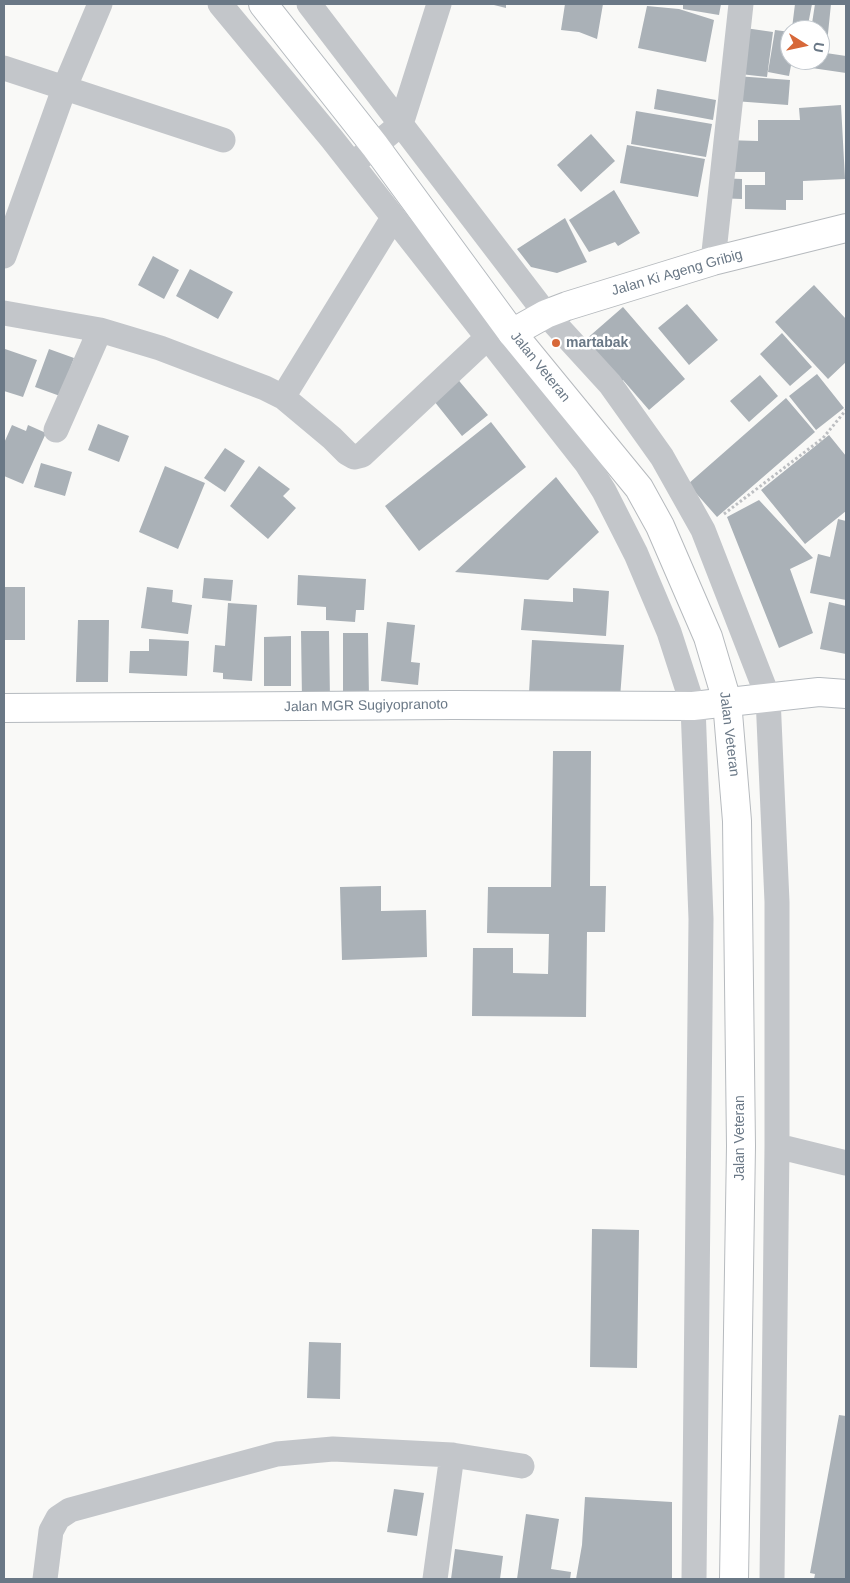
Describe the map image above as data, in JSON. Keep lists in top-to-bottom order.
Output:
{
  "streets": {
    "main road": ["Jalan Ki Ageng Gribig", "Jalan Veteran", "Jalan MGR Sugiyopranoto"]
  },
  "crossings": [
    ["Jalan Ki Ageng Gribig", "Jalan Veteran"],
    ["Jalan Veteran", "Jalan MGR Sugiyopranoto"]
  ],
  "places": ["martabak"],
  "north": "right"
}
